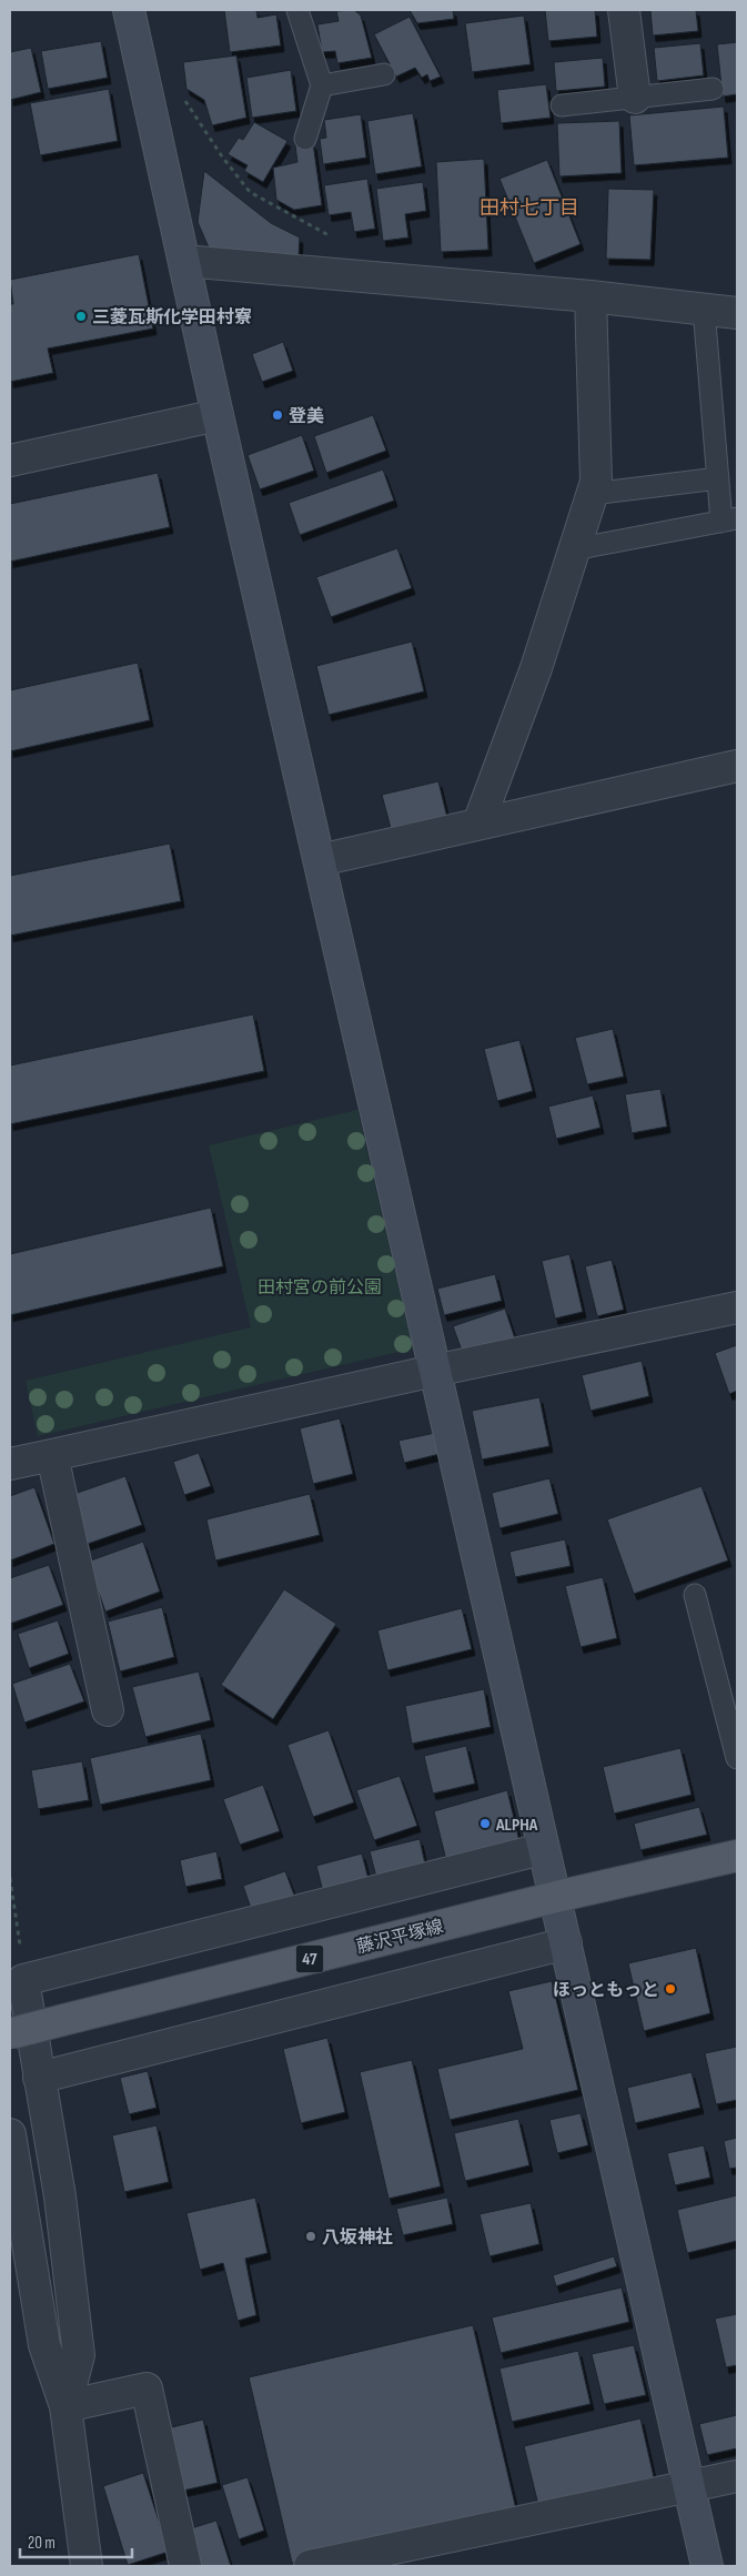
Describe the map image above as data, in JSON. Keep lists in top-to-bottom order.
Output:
{
  "streets": {
    "main road": ["藤沢平塚線", "47"]
  },
  "districts": ["田村七丁目"],
  "parks": ["田村宮の前公園"],
  "places": [
    "三菱瓦斯化学田村寮",
    "登美",
    "ALPHA",
    "ほっともっと",
    "八坂神社"
  ],
  "scale_bar": "20 m"
}
